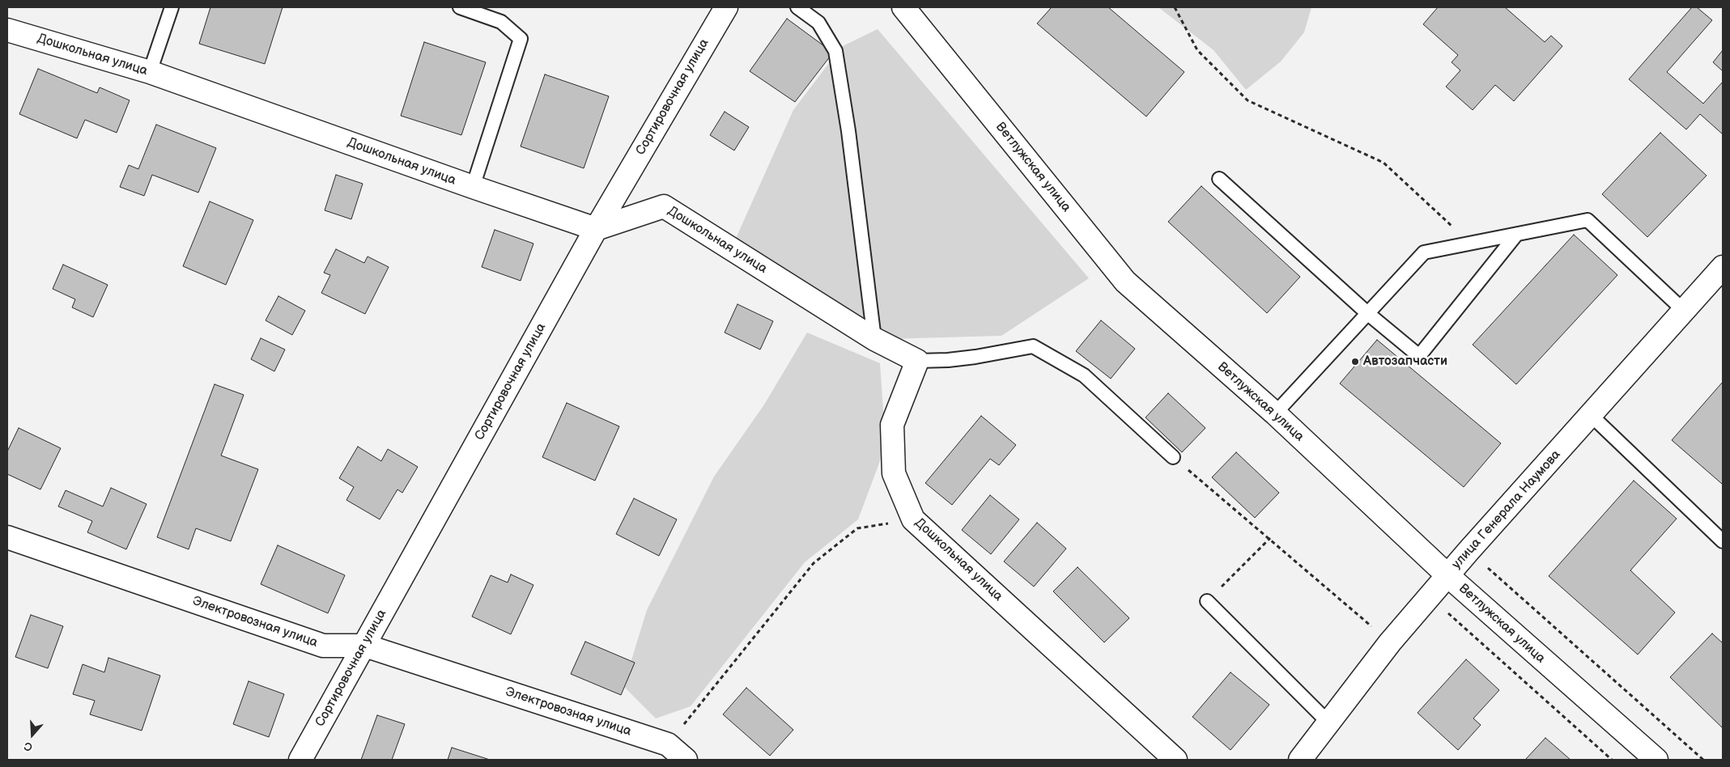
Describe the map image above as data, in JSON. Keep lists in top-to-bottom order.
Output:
{
  "streets": {
    "street": [
      "Дошкольная улица",
      "Сортировочная улица",
      "Ветлужская улица",
      "улица Генерала Наумова",
      "Электровозная улица"
    ]
  },
  "crossings": [
    ["Дошкольная улица", "Сортировочная улица"],
    ["Сортировочная улица", "Электровозная улица"],
    ["Ветлужская улица", "улица Генерала Наумова"]
  ],
  "places": ["Автозапчасти"],
  "north": "bottom"
}
